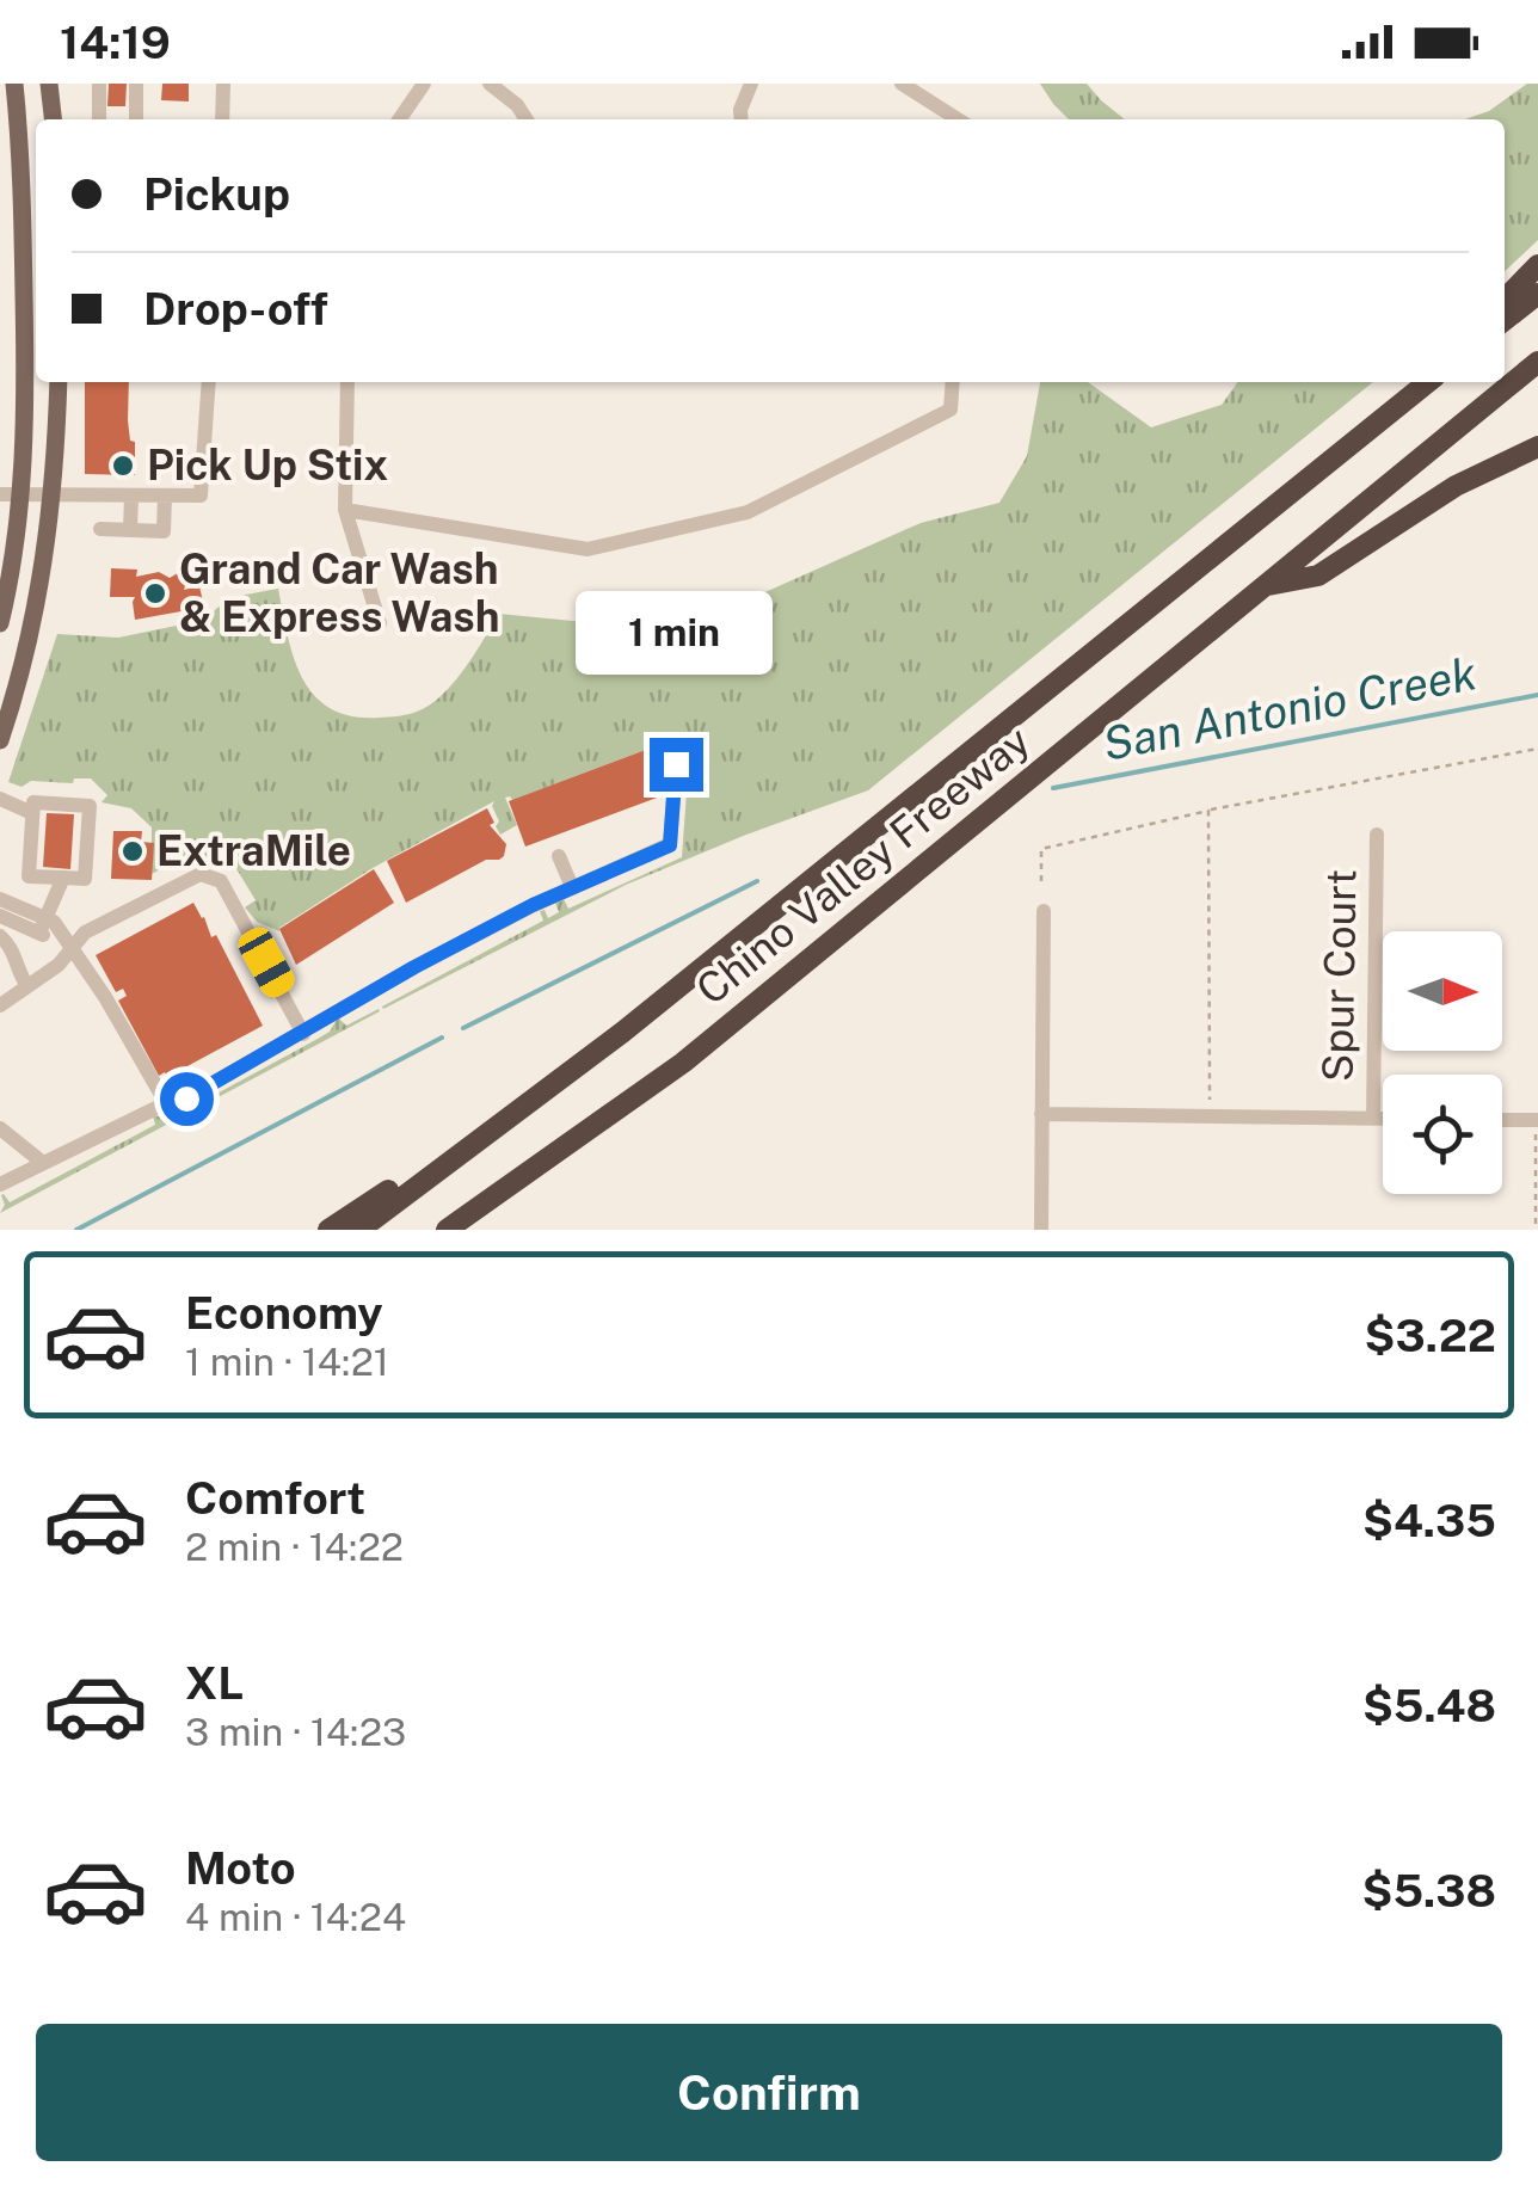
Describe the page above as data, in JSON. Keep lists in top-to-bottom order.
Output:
{
  "streets": {
    "highway": ["Chino Valley Freeway"],
    "street": ["Spur Court"]
  },
  "water": ["San Antonio Creek"],
  "places": ["Pick Up Stix", "Grand Car Wash & Express Wash", "ExtraMile"],
  "north": "right",
  "page": {
    "status": "14:19",
    "banner": ["Pickup", "Drop-off"],
    "bubble": "1 min",
    "list": [
      {
        "name": "Economy",
        "note": "1 min · 14:21",
        "value": "$3.22"
      },
      {
        "name": "Comfort",
        "note": "2 min · 14:22",
        "value": "$4.35"
      },
      {
        "name": "XL",
        "note": "3 min · 14:23",
        "value": "$5.48"
      },
      {
        "name": "Moto",
        "note": "4 min · 14:24",
        "value": "$5.38"
      }
    ],
    "buttons": "Confirm"
  }
}
